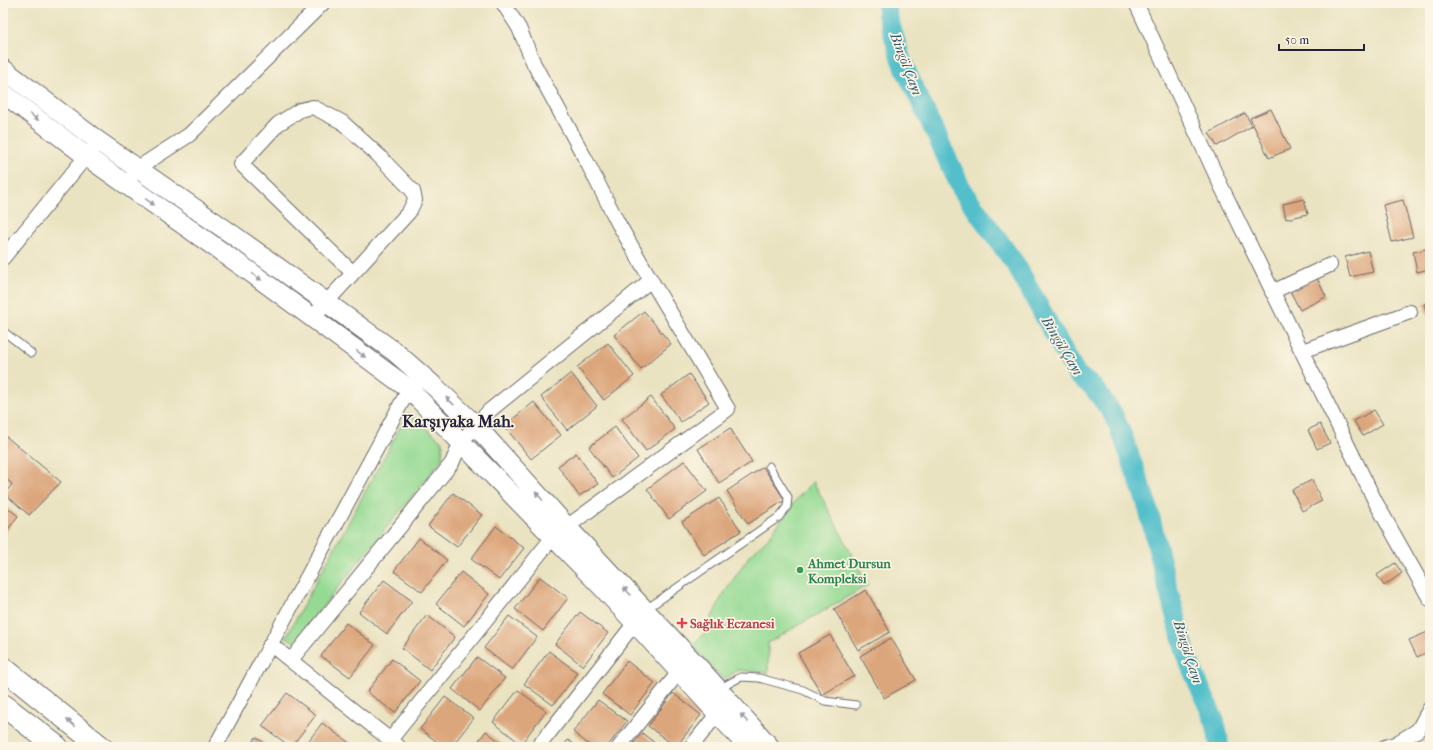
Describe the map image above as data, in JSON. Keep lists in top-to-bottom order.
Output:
{
  "districts": ["Karşıyaka Mah."],
  "water": ["Bingöl Çayı"],
  "places": {
    "other": ["Ahmet Dursun Kompleksi"],
    "health": ["Sağlık Eczanesi"]
  },
  "scale_bar": "50 m"
}
